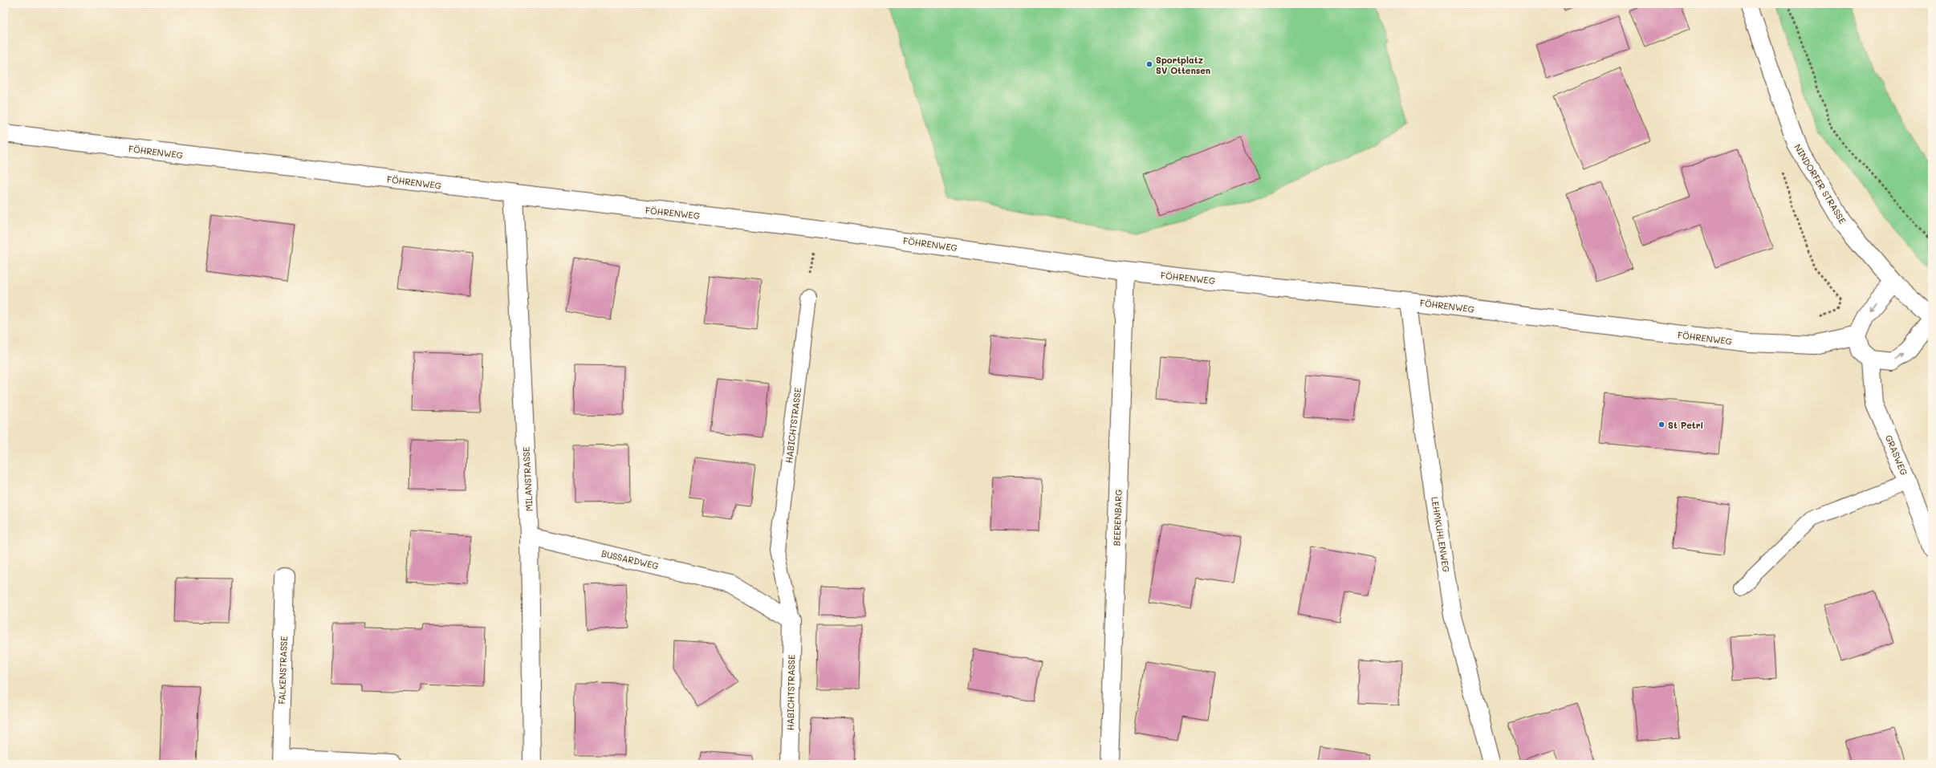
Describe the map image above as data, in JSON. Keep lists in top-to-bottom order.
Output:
{
  "streets": {
    "street": [
      "FÖHRENWEG",
      "NINDORFER STRASSE",
      "HABICHTSTRASSE",
      "GRASWEG",
      "MILANSTRASSE",
      "BEERENBARG",
      "LEHMKUHLENWEG",
      "BUSSARDWEG",
      "FALKENSTRASSE"
    ]
  },
  "crossings": [
    ["FÖHRENWEG", "MILANSTRASSE"],
    ["FÖHRENWEG", "BEERENBARG"],
    ["FÖHRENWEG", "LEHMKUHLENWEG"],
    ["HABICHTSTRASSE", "BUSSARDWEG"],
    ["MILANSTRASSE", "BUSSARDWEG"]
  ],
  "places": ["Sportplatz SV Ottensen", "St Petri"]
}
